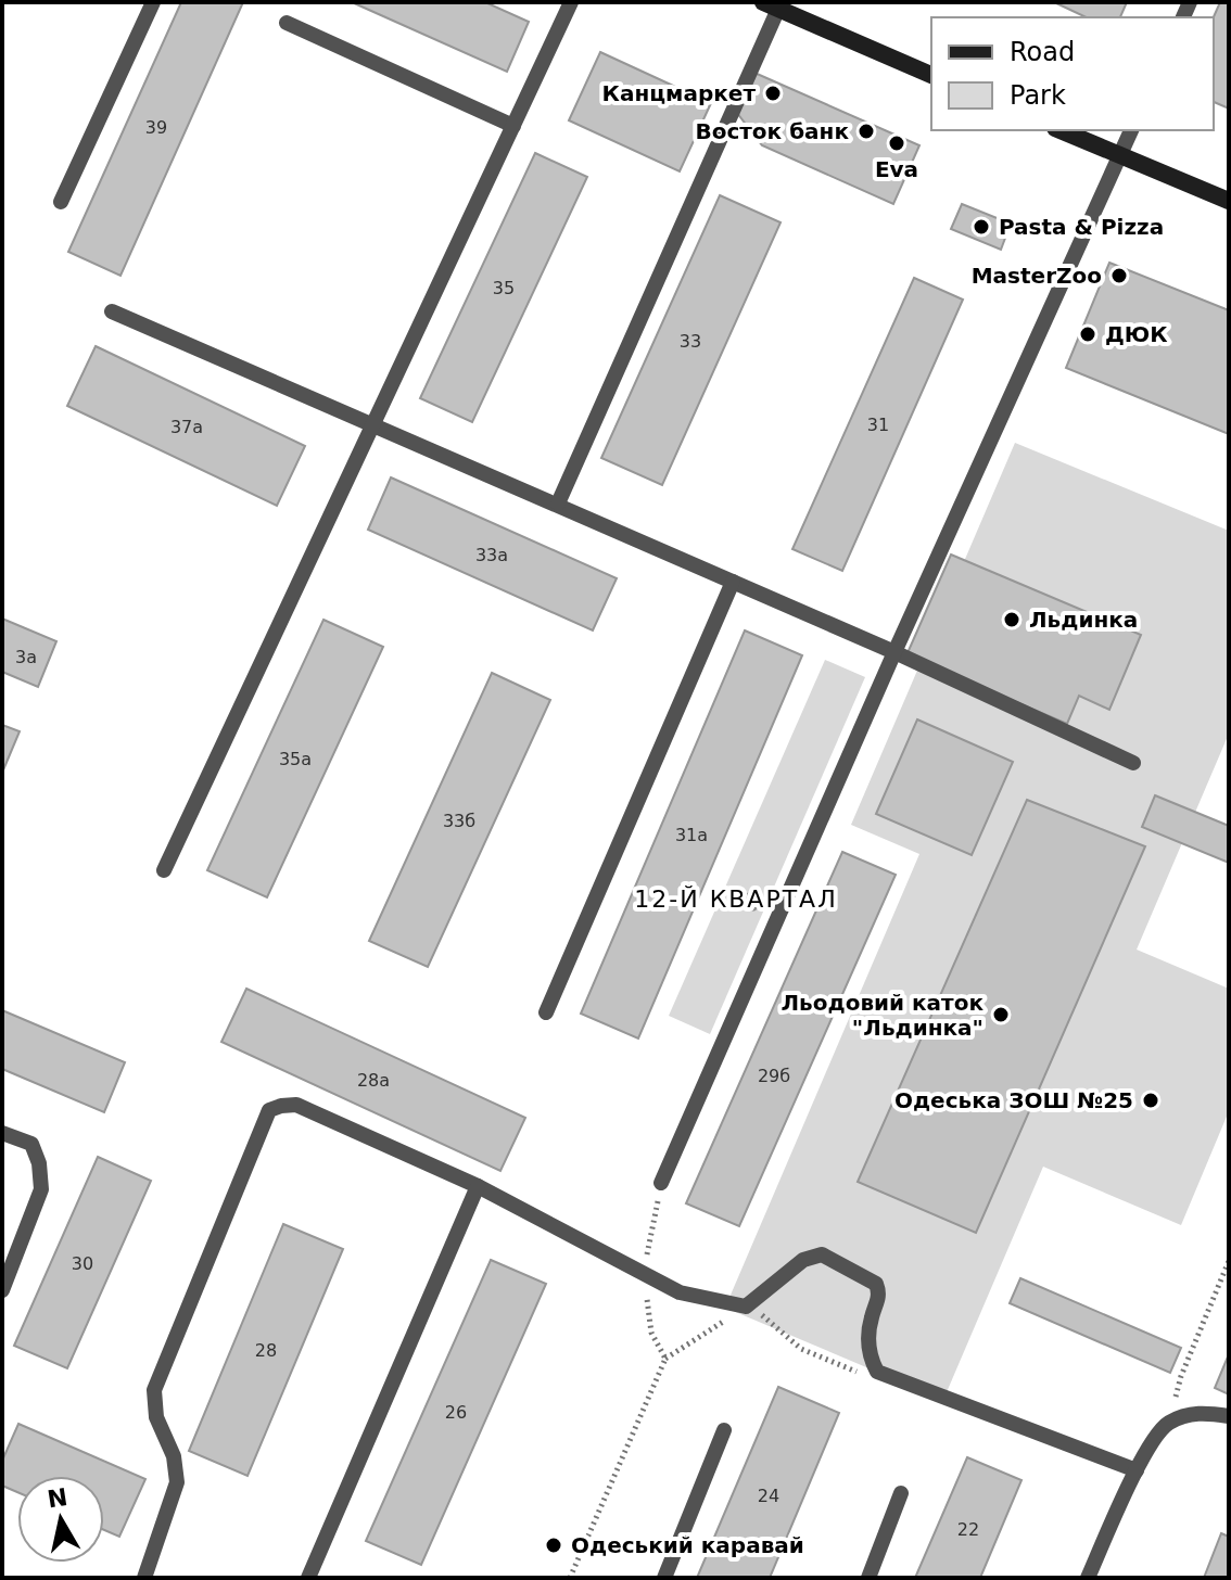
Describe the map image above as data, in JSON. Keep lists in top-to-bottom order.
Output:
{
  "districts": ["12-Й КВАРТАЛ"],
  "places": [
    "Канцмаркет",
    "Восток банк",
    "Eva",
    "Pasta & Pizza",
    "MasterZoo",
    "ДЮК",
    "Льдинка",
    "Льодовий каток \"Льдинка\"",
    "Одеська ЗОШ №25",
    "Одеський каравай"
  ],
  "house_numbers": [
    "39",
    "35",
    "33",
    "31",
    "37а",
    "33а",
    "3а",
    "35а",
    "33б",
    "31а",
    "29б",
    "28а",
    "30",
    "28",
    "26",
    "24",
    "22"
  ],
  "legend": ["Road", "Park"],
  "north": "top"
}
